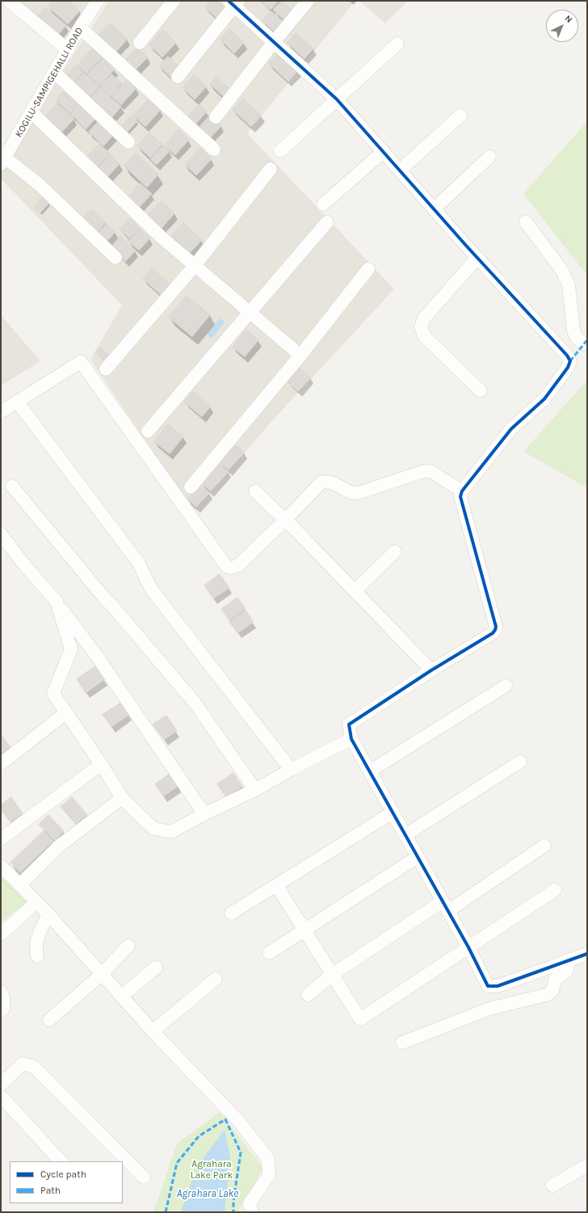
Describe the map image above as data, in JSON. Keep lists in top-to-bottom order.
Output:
{
  "streets": {
    "street": ["KOGILU-SAMPIGEHALLI ROAD"]
  },
  "water": ["Agrahara Lake"],
  "parks": ["Agrahara Lake Park"],
  "legend": ["Cycle path", "Path"],
  "north": "top right"
}
